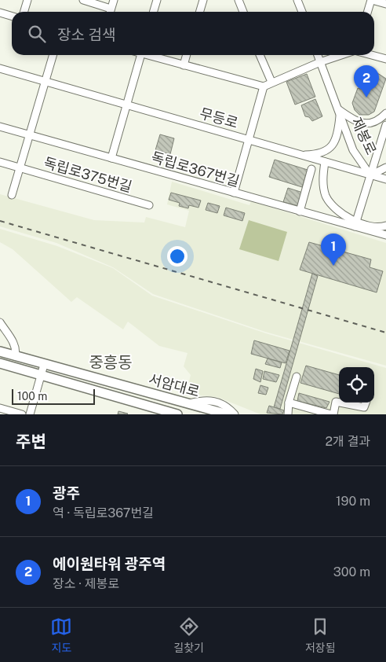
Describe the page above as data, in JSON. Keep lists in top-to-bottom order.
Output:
{
  "streets": {
    "main road": ["서암대로"],
    "street": [
      "무등로",
      "제봉로",
      "독립로367번길",
      "독립로375번길"
    ]
  },
  "crossings": [
    ["무등로", "제봉로"]
  ],
  "districts": ["중흥동"],
  "scale_bar": "100 m",
  "page": {
    "search": "장소 검색",
    "pins": ["2", "1"],
    "scale": "100 m",
    "heading": ["주변", "2개 결과"],
    "list": [
      {
        "mark": "1",
        "name": "광주",
        "note": "역 · 독립로367번길",
        "value": "190 m"
      },
      {
        "mark": "2",
        "name": "에이원타워 광주역",
        "note": "장소 · 제봉로",
        "value": "300 m"
      }
    ],
    "nav": ["지도", "길찾기", "저장됨"]
  }
}
